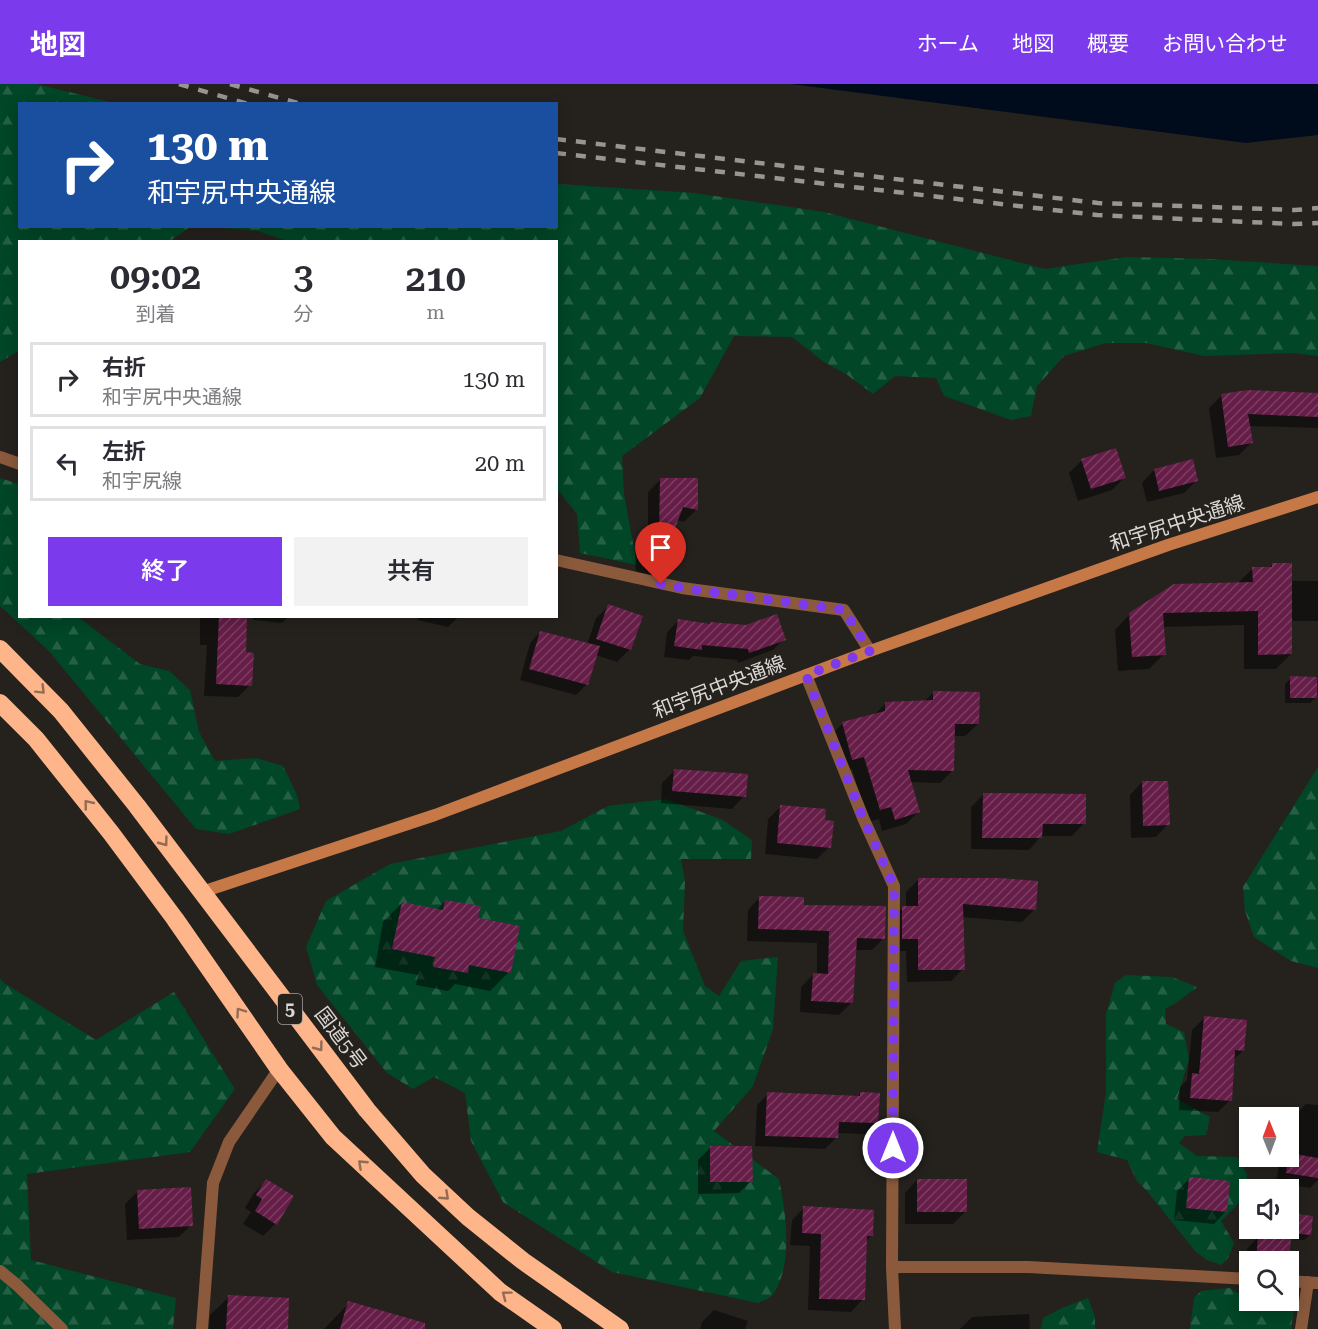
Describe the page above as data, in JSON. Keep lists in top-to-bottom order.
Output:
{
  "streets": {
    "highway": ["5", "国道5号"],
    "street": ["和宇尻中央通線"]
  },
  "crossings": [
    ["和宇尻中央通線", "国道5号"]
  ],
  "north": "top",
  "page": {
    "header": "地図",
    "nav": [
      "ホーム",
      "地図",
      "概要",
      "お問い合わせ"
    ],
    "turn": ["130 m", "和宇尻中央通線"],
    "eta": [
      "09:02",
      "到着",
      "3",
      "分",
      "210",
      "m"
    ],
    "list": [
      {
        "name": "右折",
        "note": "和宇尻中央通線",
        "value": "130 m"
      },
      {
        "name": "左折",
        "note": "和宇尻線",
        "value": "20 m"
      }
    ],
    "buttons": ["終了", "共有"]
  }
}
